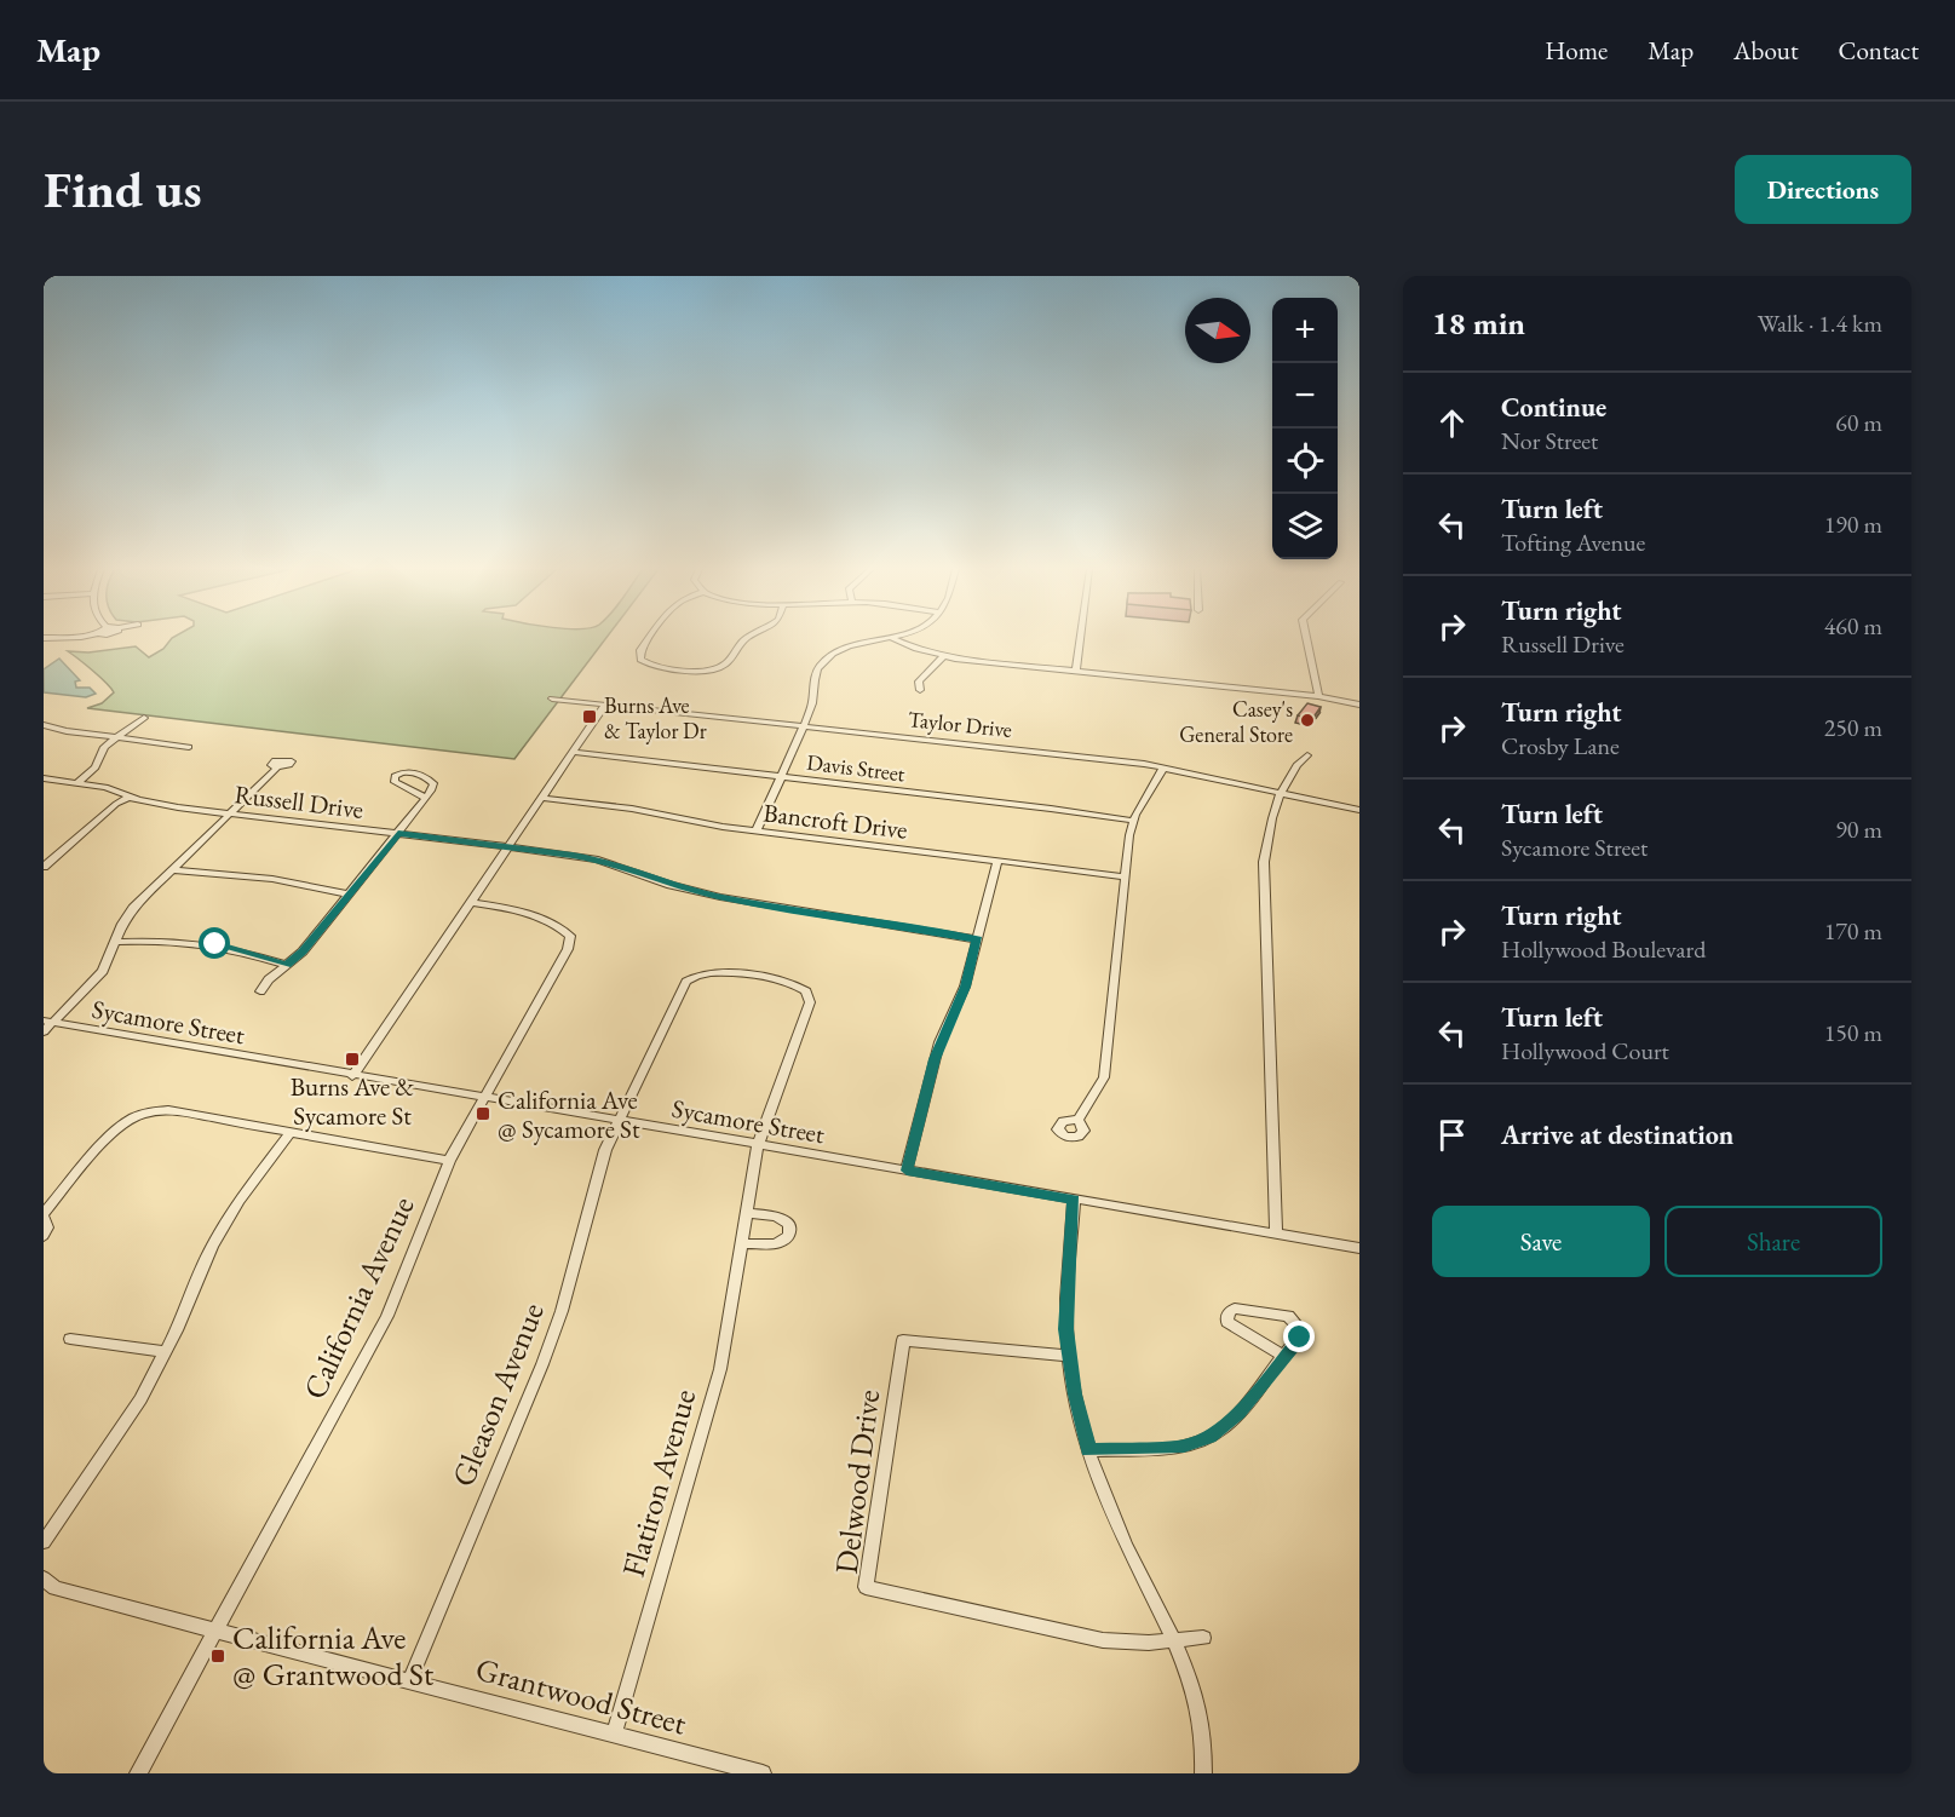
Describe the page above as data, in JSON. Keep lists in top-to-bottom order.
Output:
{
  "streets": {
    "street": [
      "Taylor Drive",
      "Davis Street",
      "Russell Drive",
      "Bancroft Drive",
      "Sycamore Street",
      "California Avenue",
      "Gleason Avenue",
      "Delwood Drive",
      "Flatiron Avenue",
      "Grantwood Street"
    ]
  },
  "crossings": [
    ["Sycamore Street", "California Avenue"],
    ["Sycamore Street", "Gleason Avenue"],
    ["Sycamore Street", "Flatiron Avenue"],
    ["California Avenue", "Grantwood Street"],
    ["Gleason Avenue", "Flatiron Avenue"],
    ["Gleason Avenue", "Grantwood Street"],
    ["Flatiron Avenue", "Grantwood Street"]
  ],
  "places": {
    "transit": [
      "Burns Ave & Taylor Dr",
      "Burns Ave & Sycamore St",
      "California Ave @ Sycamore St",
      "California Ave @ Grantwood St"
    ],
    "other": ["Casey's General Store"]
  },
  "north": "right",
  "page": {
    "header": "Map",
    "nav": [
      "Home",
      "Map",
      "About",
      "Contact"
    ],
    "buttons": [
      "Directions",
      ["Save", "Share"]
    ],
    "title": "Find us",
    "heading": ["18 min", "Walk · 1.4 km"],
    "map_buttons": ["+", "−"],
    "list": [
      ["Continue", "Nor Street", "60 m"],
      ["Turn left", "Tofting Avenue", "190 m"],
      ["Turn right", "Russell Drive", "460 m"],
      ["Turn right", "Crosby Lane", "250 m"],
      ["Turn left", "Sycamore Street", "90 m"],
      ["Turn right", "Hollywood Boulevard", "170 m"],
      ["Turn left", "Hollywood Court", "150 m"],
      "Arrive at destination"
    ]
  }
}
